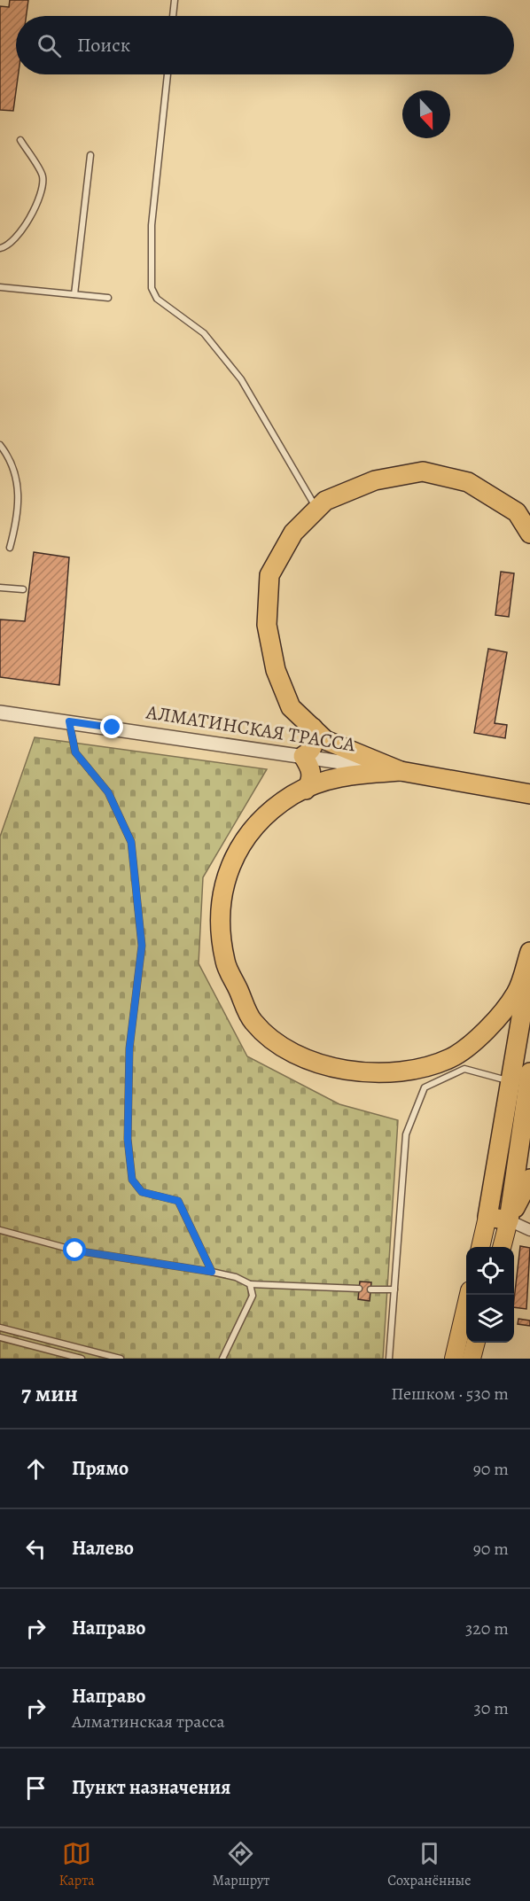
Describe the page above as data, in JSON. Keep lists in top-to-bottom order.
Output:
{
  "streets": {
    "street": ["АЛМАТИНСКАЯ ТРАССА"]
  },
  "north": "bottom",
  "page": {
    "search": "Поиск",
    "heading": ["7 мин", "Пешком · 530 m"],
    "list": [
      ["Прямо", "90 m"],
      ["Налево", "90 m"],
      ["Направо", "320 m"],
      ["Направо", "Алматинская трасса", "30 m"],
      "Пункт назначения"
    ],
    "nav": ["Карта", "Маршрут", "Сохранённые"]
  }
}
